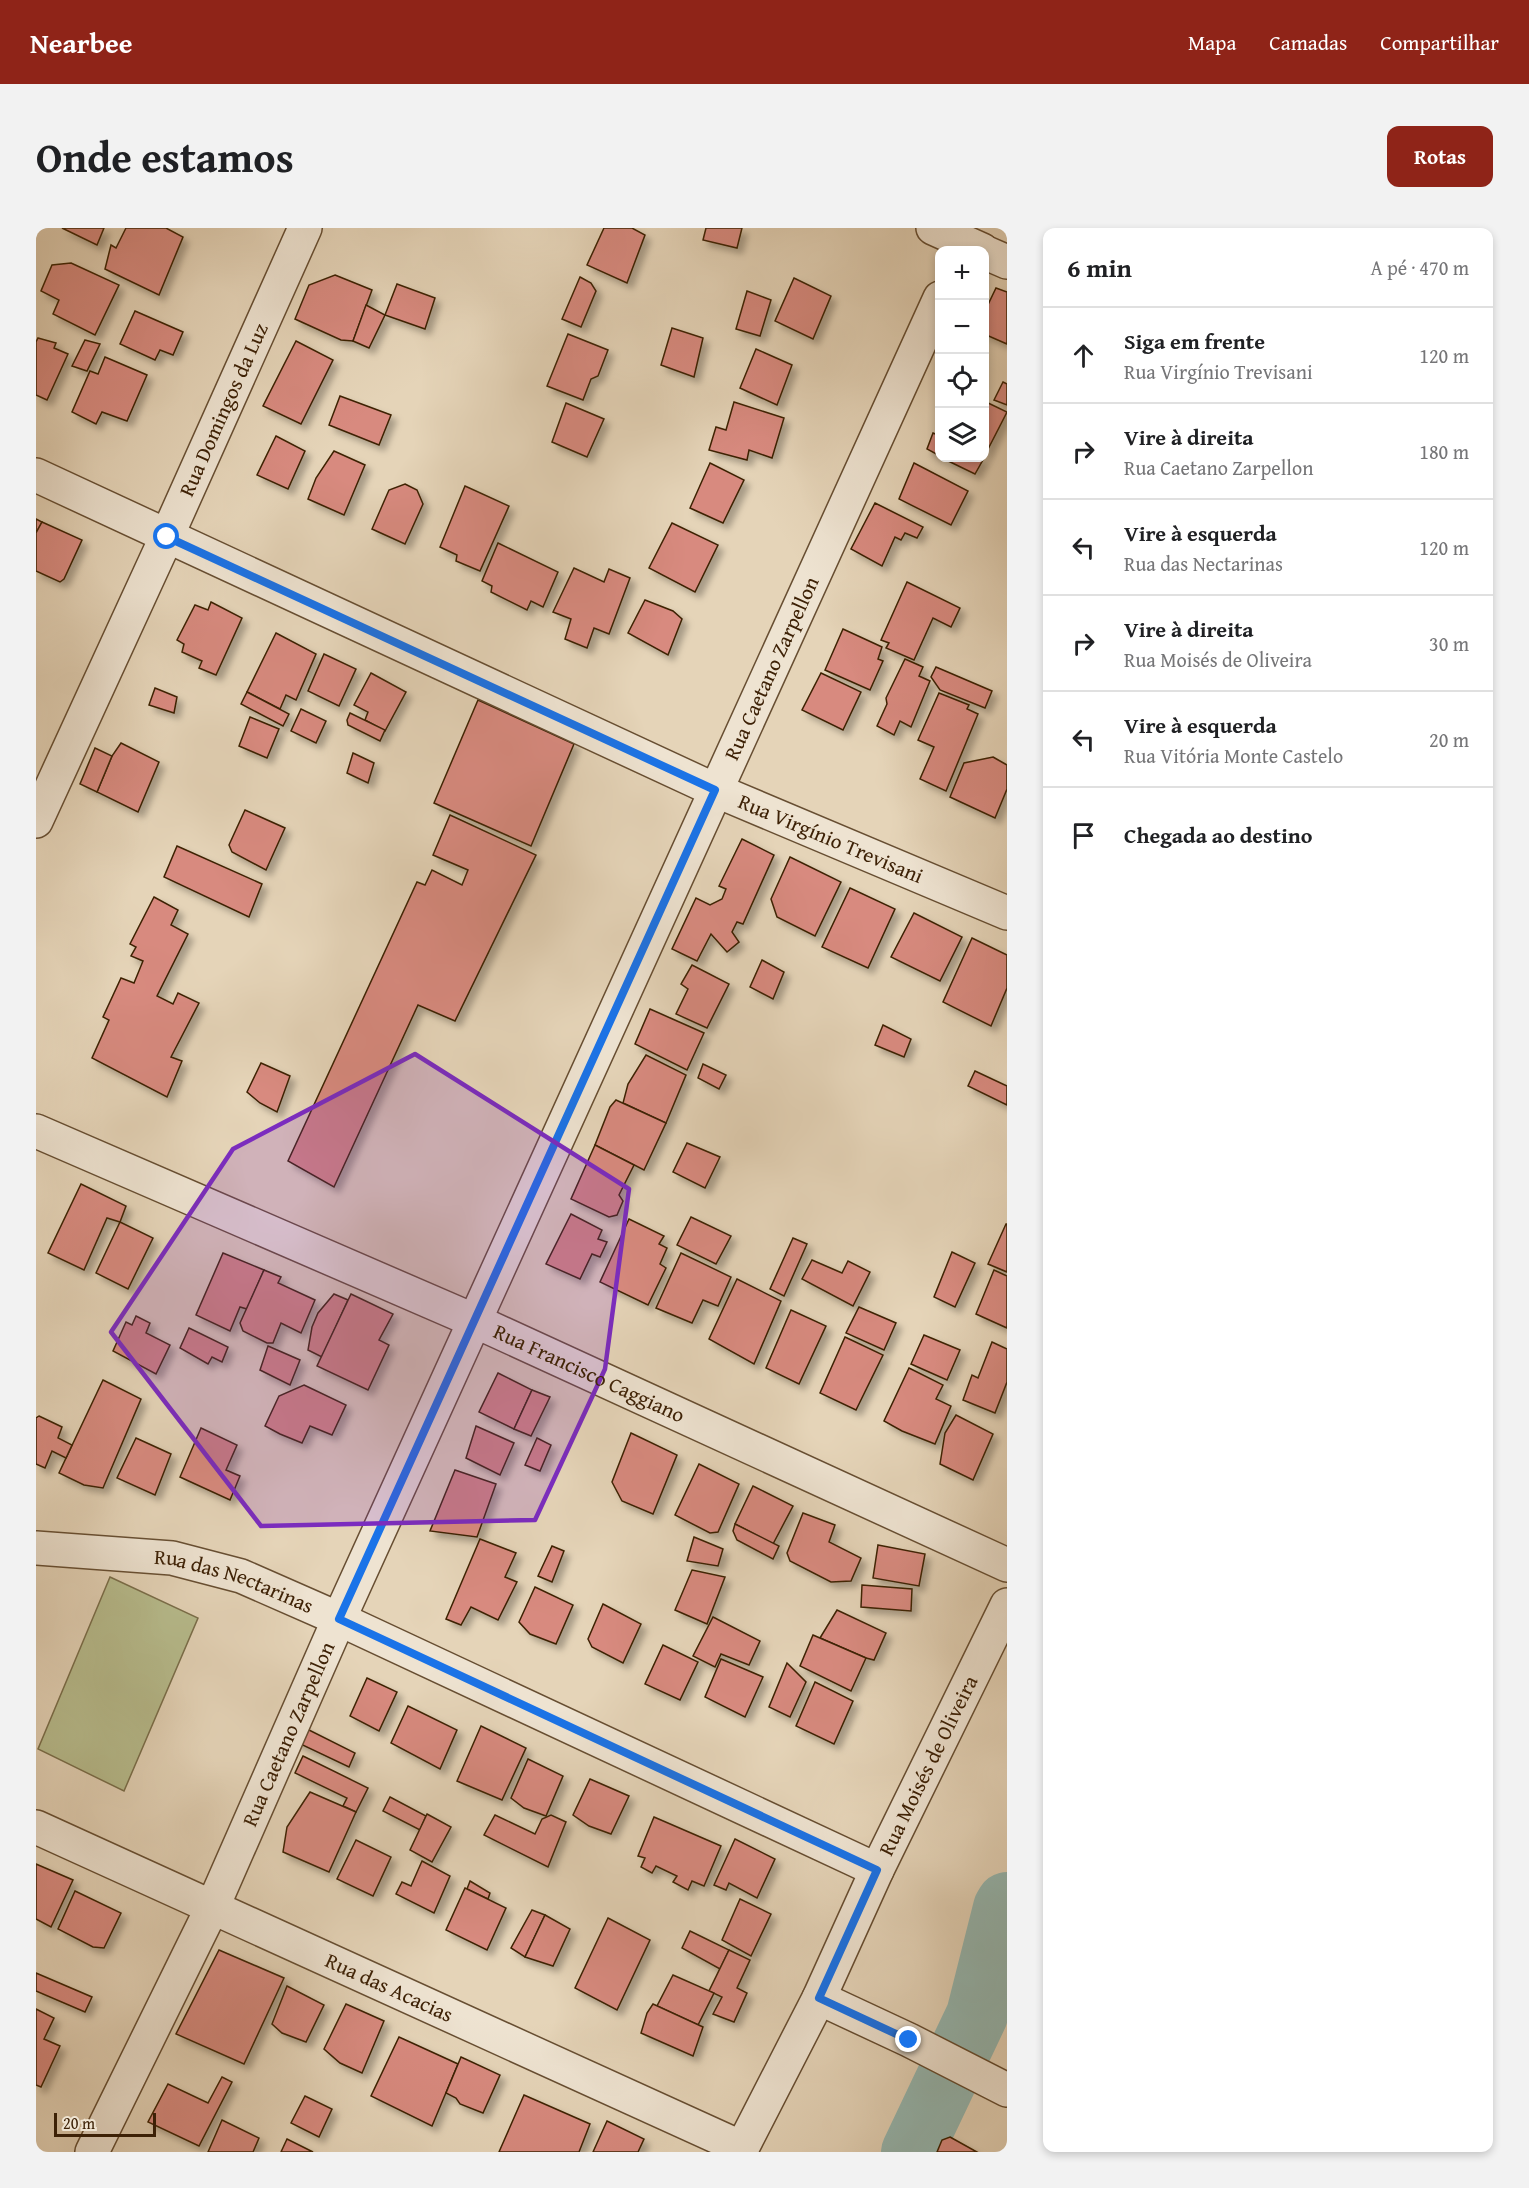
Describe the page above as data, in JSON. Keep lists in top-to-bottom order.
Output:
{
  "streets": {
    "street": [
      "Rua Domingos da Luz",
      "Rua Caetano Zarpellon",
      "Rua Virgínio Trevisani",
      "Rua Francisco Caggiano",
      "Rua das Nectarinas",
      "Rua Moisés de Oliveira",
      "Rua das Acacias"
    ]
  },
  "crossings": [
    ["Rua Domingos da Luz", "Rua Virgínio Trevisani"],
    ["Rua Caetano Zarpellon", "Rua Virgínio Trevisani"],
    ["Rua Caetano Zarpellon", "Rua Francisco Caggiano"],
    ["Rua Caetano Zarpellon", "Rua das Nectarinas"],
    ["Rua Caetano Zarpellon", "Rua das Acacias"],
    ["Rua das Nectarinas", "Rua Moisés de Oliveira"],
    ["Rua Moisés de Oliveira", "Rua das Acacias"]
  ],
  "scale_bar": "20 m",
  "page": {
    "header": "Nearbee",
    "nav": ["Mapa", "Camadas", "Compartilhar"],
    "title": "Onde estamos",
    "buttons": "Rotas",
    "heading": ["6 min", "A pé · 470 m"],
    "map_buttons": ["+", "−"],
    "list": [
      ["Siga em frente", "Rua Virgínio Trevisani", "120 m"],
      ["Vire à direita", "Rua Caetano Zarpellon", "180 m"],
      ["Vire à esquerda", "Rua das Nectarinas", "120 m"],
      ["Vire à direita", "Rua Moisés de Oliveira", "30 m"],
      ["Vire à esquerda", "Rua Vitória Monte Castelo", "20 m"],
      "Chegada ao destino"
    ],
    "scale": "20 m"
  }
}
